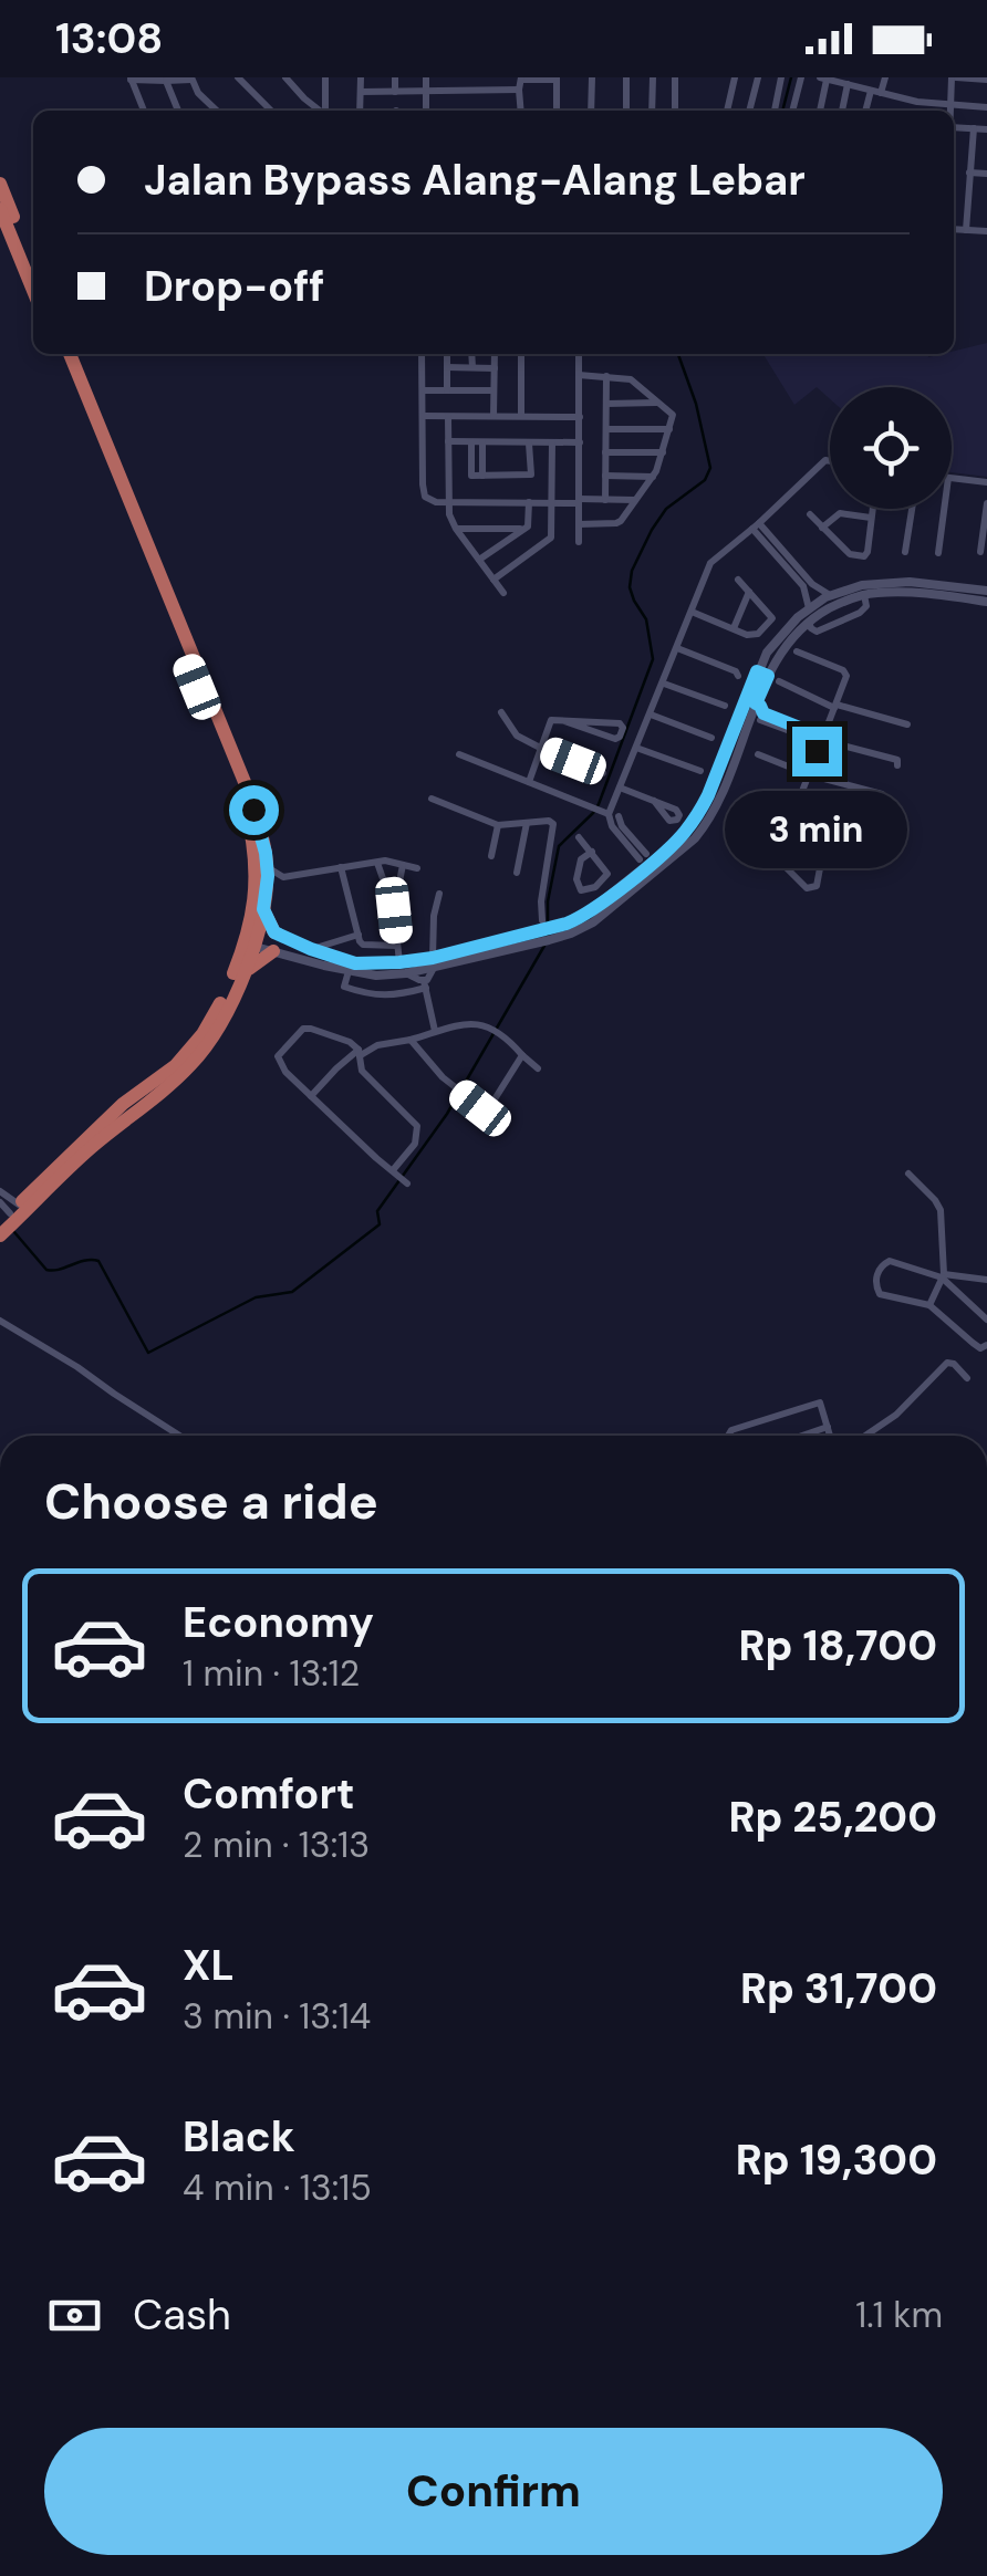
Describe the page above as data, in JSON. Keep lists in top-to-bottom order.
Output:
{
  "page": {
    "status": "13:08",
    "banner": ["Jalan Bypass Alang-Alang Lebar", "Drop-off"],
    "bubble": "3 min",
    "heading": "Choose a ride",
    "list": [
      {
        "name": "Economy",
        "note": "1 min · 13:12",
        "value": "Rp 18,700"
      },
      {
        "name": "Comfort",
        "note": "2 min · 13:13",
        "value": "Rp 25,200"
      },
      {
        "name": "XL",
        "note": "3 min · 13:14",
        "value": "Rp 31,700"
      },
      {
        "name": "Black",
        "note": "4 min · 13:15",
        "value": "Rp 19,300"
      }
    ],
    "pay": ["Cash", "1.1 km"],
    "buttons": "Confirm"
  }
}
